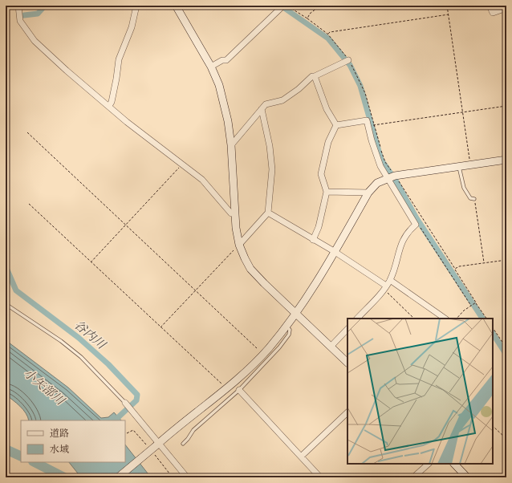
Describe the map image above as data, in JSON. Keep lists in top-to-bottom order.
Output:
{
  "water": ["谷内川", "小矢部川"],
  "legend": ["道路", "水域"]
}
